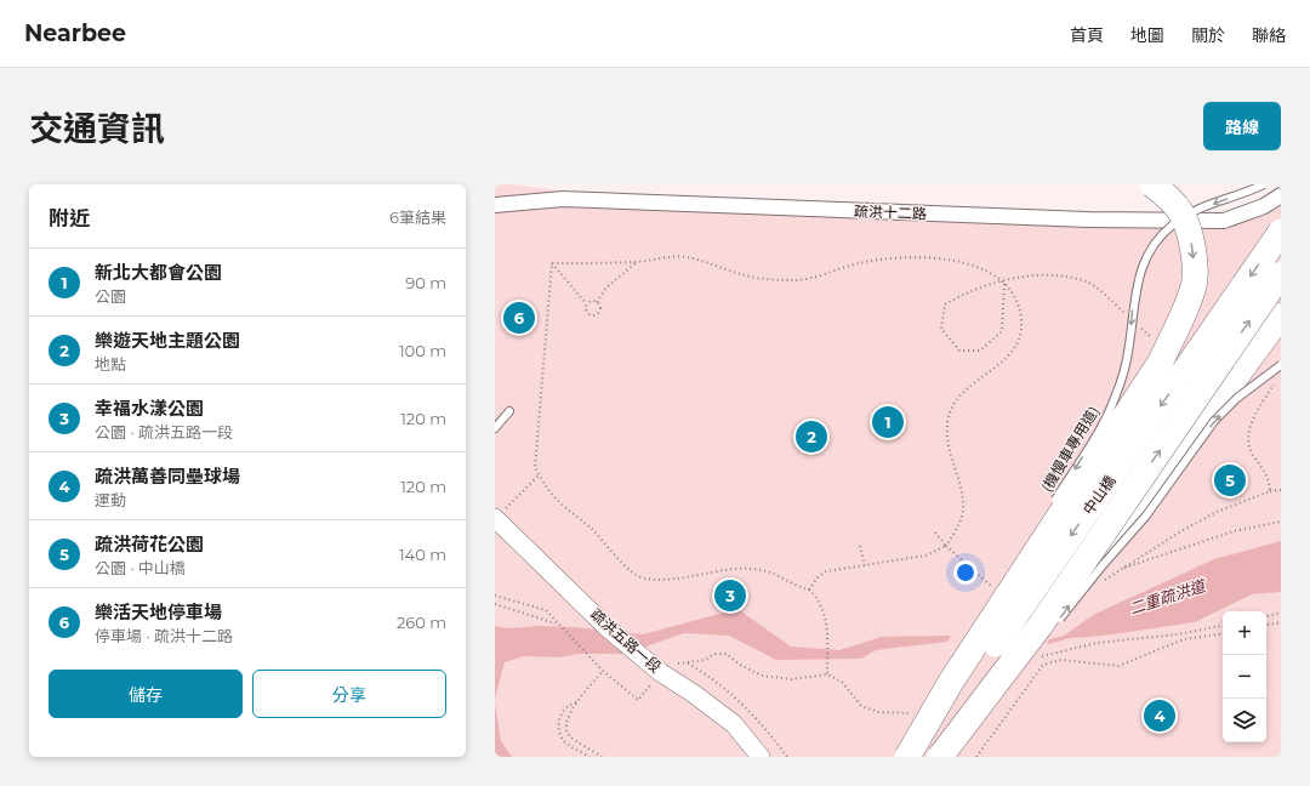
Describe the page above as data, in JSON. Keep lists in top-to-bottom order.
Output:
{
  "streets": {
    "highway": ["中山橋"],
    "street": ["疏洪十二路", "疏洪五路一段"],
    "lane": ["(機慢車專用道)"]
  },
  "one_way": ["(機慢車專用道)"],
  "water": ["二重疏洪道"],
  "page": {
    "header": "Nearbee",
    "nav": [
      "首頁",
      "地圖",
      "關於",
      "聯絡"
    ],
    "title": "交通資訊",
    "buttons": [
      "路線",
      ["儲存", "分享"]
    ],
    "heading": ["附近", "6筆結果"],
    "list": [
      {
        "mark": "1",
        "name": "新北大都會公園",
        "note": "公園",
        "value": "90 m"
      },
      {
        "mark": "2",
        "name": "樂遊天地主題公園",
        "note": "地點",
        "value": "100 m"
      },
      {
        "mark": "3",
        "name": "幸福水漾公園",
        "note": "公園 · 疏洪五路一段",
        "value": "120 m"
      },
      {
        "mark": "4",
        "name": "疏洪萬善同壘球場",
        "note": "運動",
        "value": "120 m"
      },
      {
        "mark": "5",
        "name": "疏洪荷花公園",
        "note": "公園 · 中山橋",
        "value": "140 m"
      },
      {
        "mark": "6",
        "name": "樂活天地停車場",
        "note": "停車場 · 疏洪十二路",
        "value": "260 m"
      }
    ],
    "pins": [
      "6",
      "1",
      "2",
      "5",
      "3",
      "4"
    ],
    "map_buttons": ["+", "−"]
  }
}
